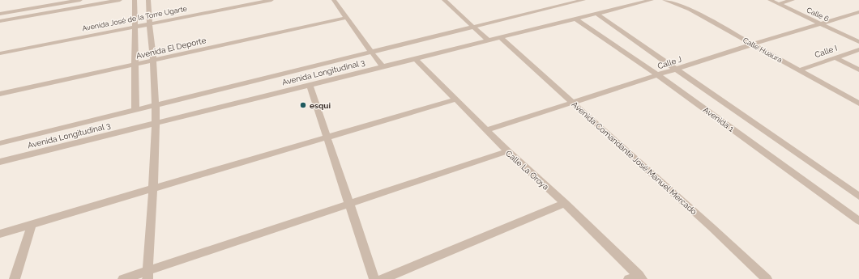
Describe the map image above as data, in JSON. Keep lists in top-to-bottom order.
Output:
{
  "streets": {
    "street": [
      "Calle 6",
      "Avenida José de la Torre Ugarte",
      "Avenida El Deporte",
      "Calle Huaura",
      "Calle I",
      "Calle J",
      "Avenida Longitudinal 3",
      "Avenida 1",
      "Avenida Comandante José Manuel Mercado",
      "Calle La Oroya"
    ]
  },
  "crossings": [
    ["Calle 6", "Calle J"],
    ["Calle Huaura", "Calle I"],
    ["Calle Huaura", "Calle J"],
    ["Calle J", "Avenida 1"],
    ["Calle J", "Avenida Comandante José Manuel Mercado"],
    ["Calle J", "Calle La Oroya"],
    ["Avenida Longitudinal 3", "Avenida 1"],
    ["Avenida Longitudinal 3", "Avenida Comandante José Manuel Mercado"],
    ["Avenida Longitudinal 3", "Calle La Oroya"]
  ],
  "places": ["esqui"]
}
